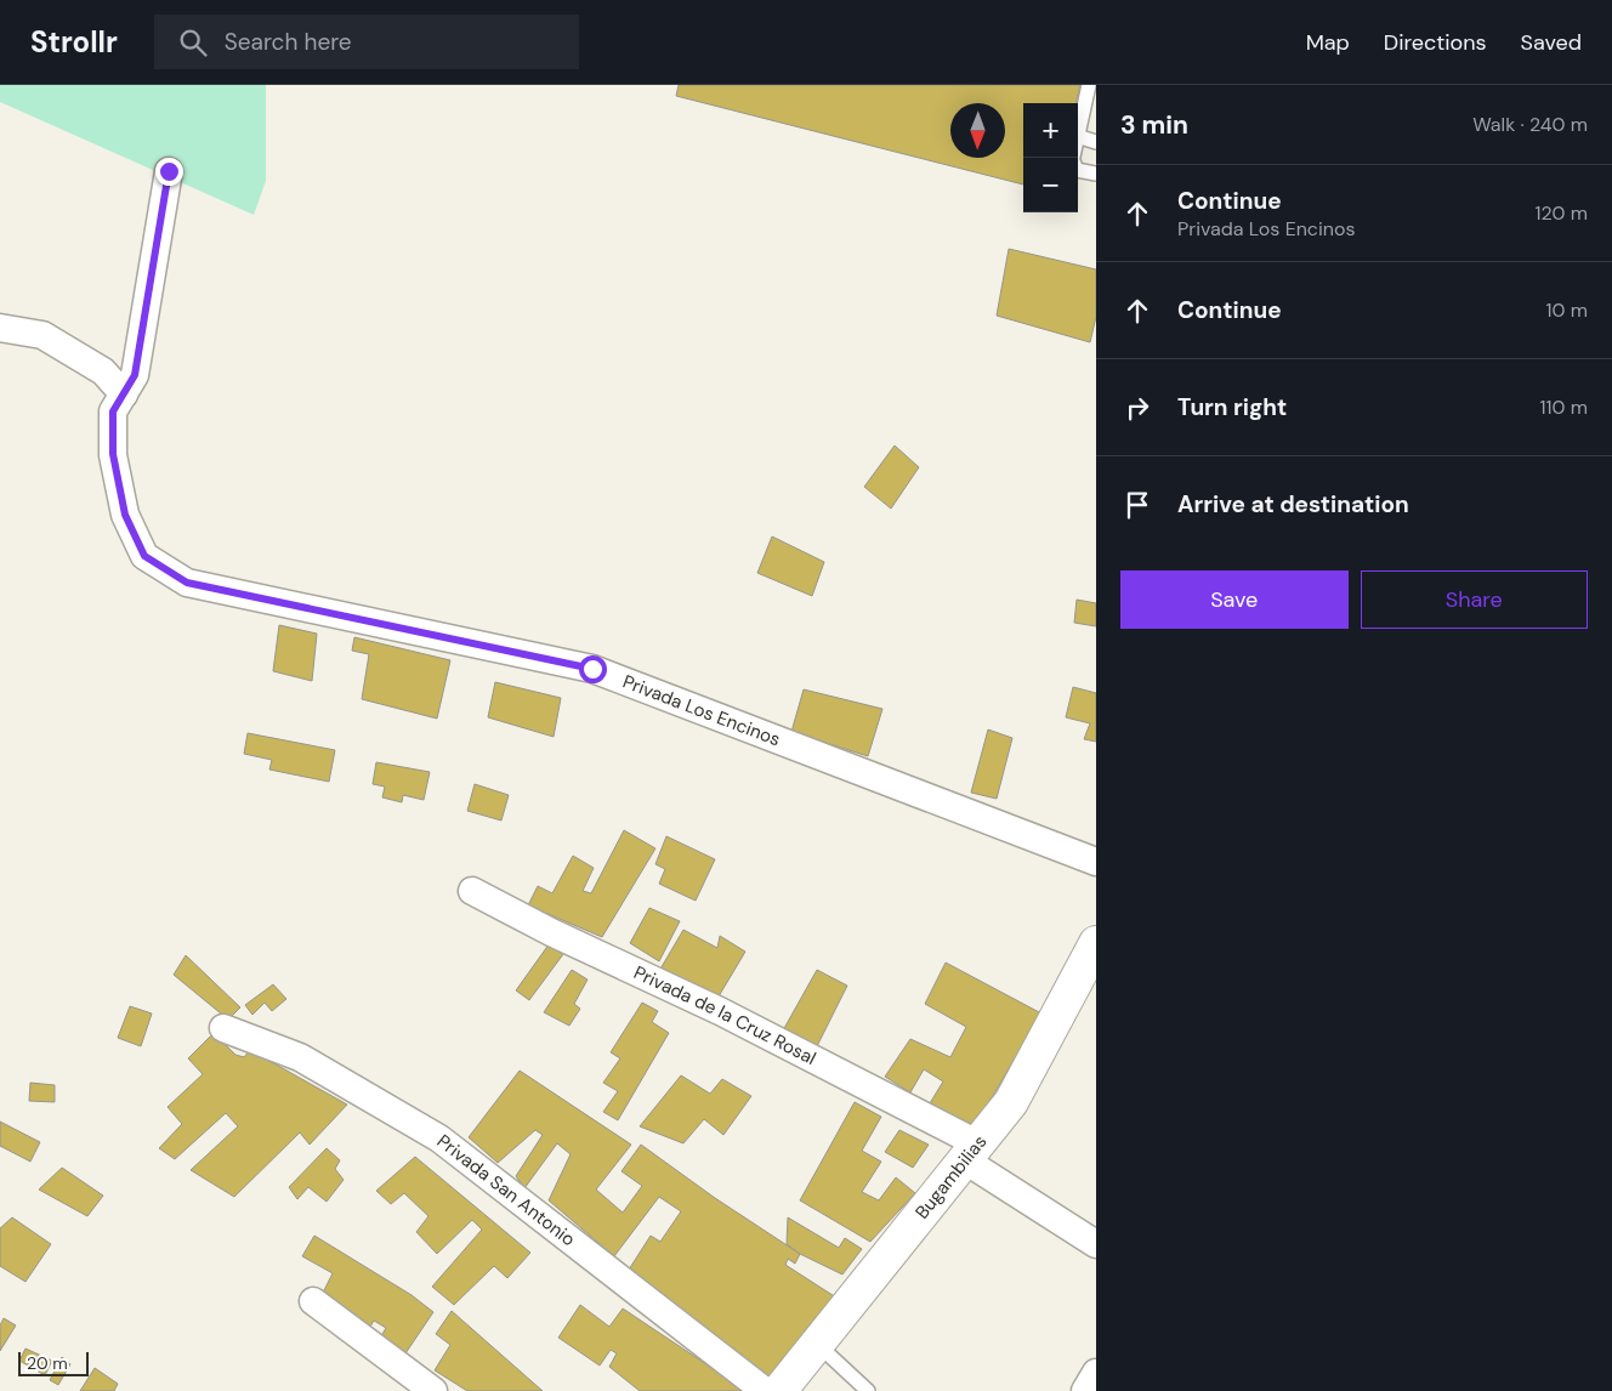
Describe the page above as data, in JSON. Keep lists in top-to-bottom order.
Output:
{
  "streets": {
    "main road": ["Bugambilias"],
    "street": ["Privada Los Encinos", "Privada de la Cruz Rosal", "Privada San Antonio"]
  },
  "crossings": [
    ["Privada de la Cruz Rosal", "Bugambilias"]
  ],
  "scale_bar": "20 m",
  "north": "bottom",
  "page": {
    "header": "Strollr",
    "search": "Search here",
    "nav": ["Map", "Directions", "Saved"],
    "heading": ["3 min", "Walk · 240 m"],
    "map_buttons": ["+", "−"],
    "list": [
      ["Continue", "Privada Los Encinos", "120 m"],
      ["Continue", "10 m"],
      ["Turn right", "110 m"],
      "Arrive at destination"
    ],
    "buttons": ["Save", "Share"],
    "scale": "20 m"
  }
}
